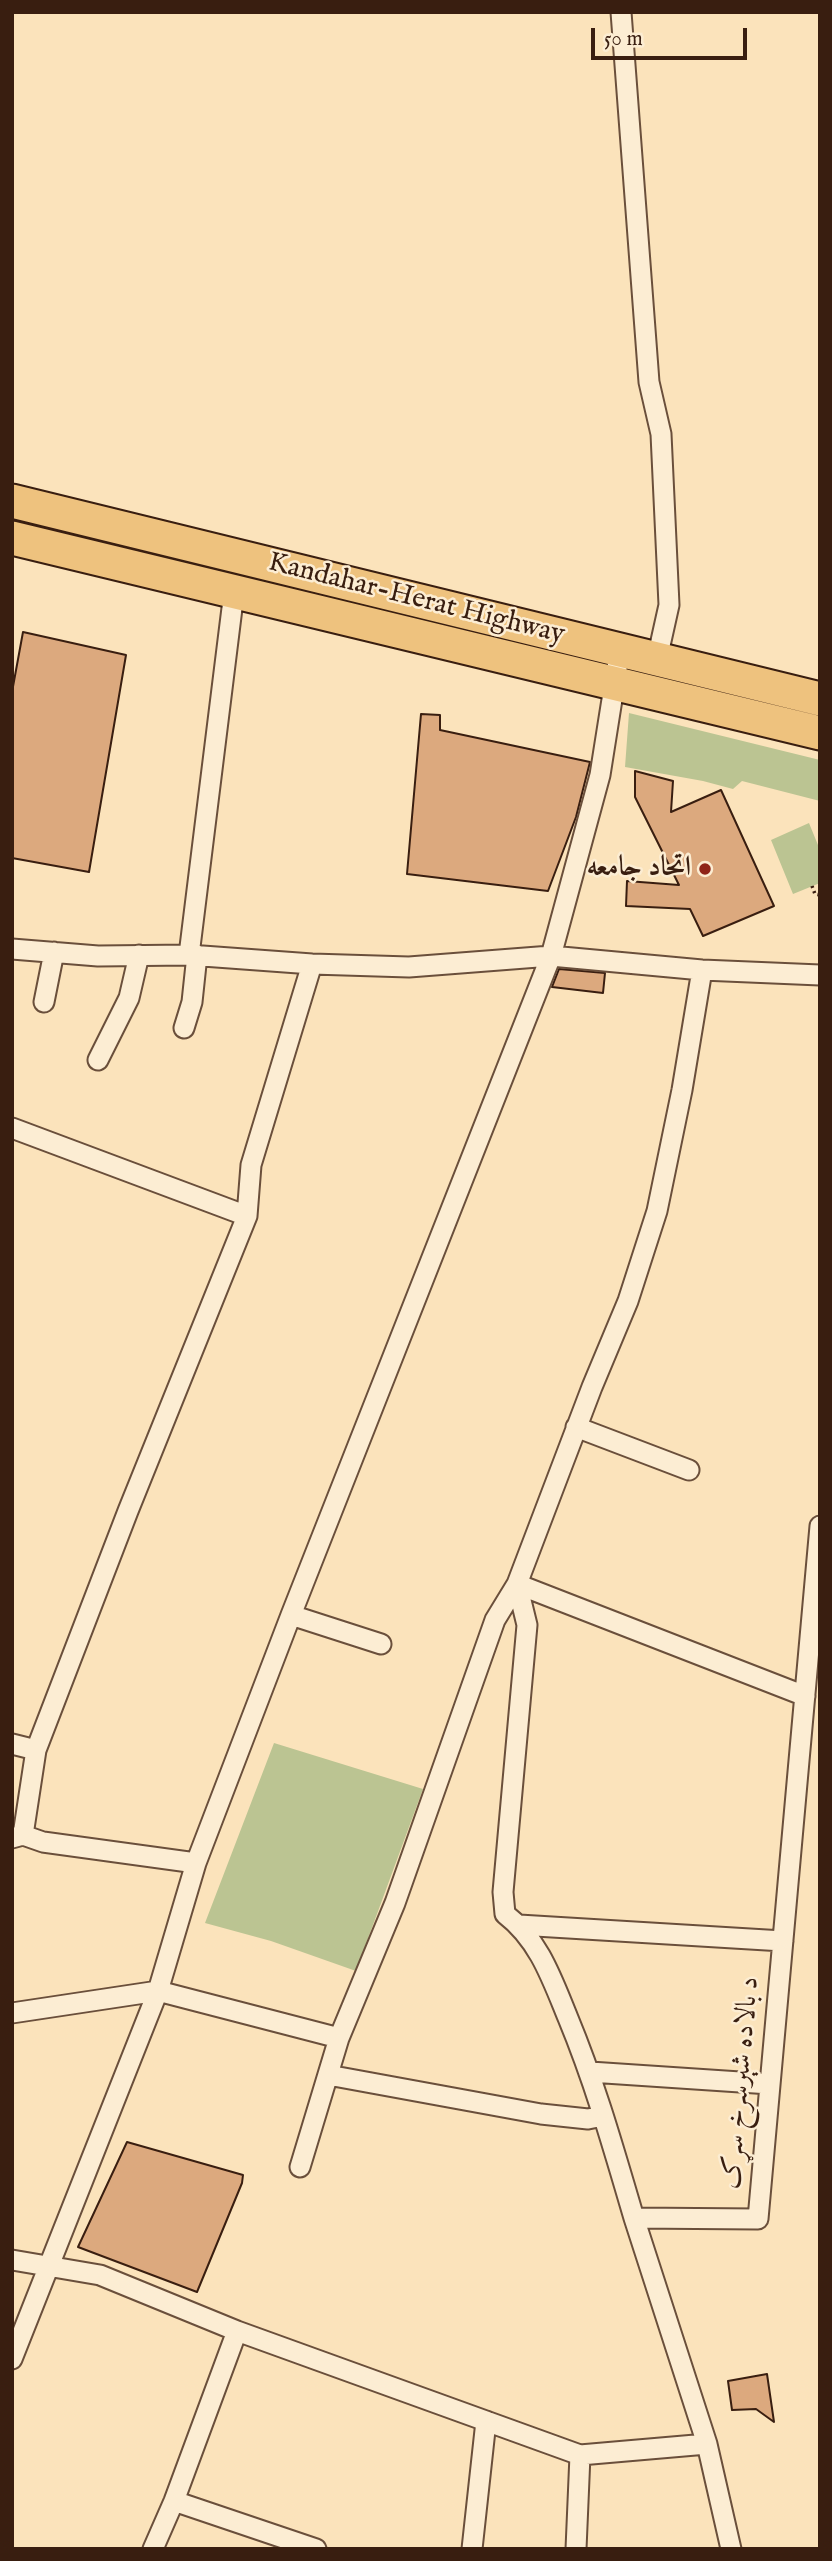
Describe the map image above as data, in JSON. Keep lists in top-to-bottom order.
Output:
{
  "streets": {
    "highway": ["Kandahar-Herat Highway"],
    "street": ["د بالاده شېرسرخ سړک"]
  },
  "places": ["اتحاد جامعه"],
  "scale_bar": "50 m"
}
